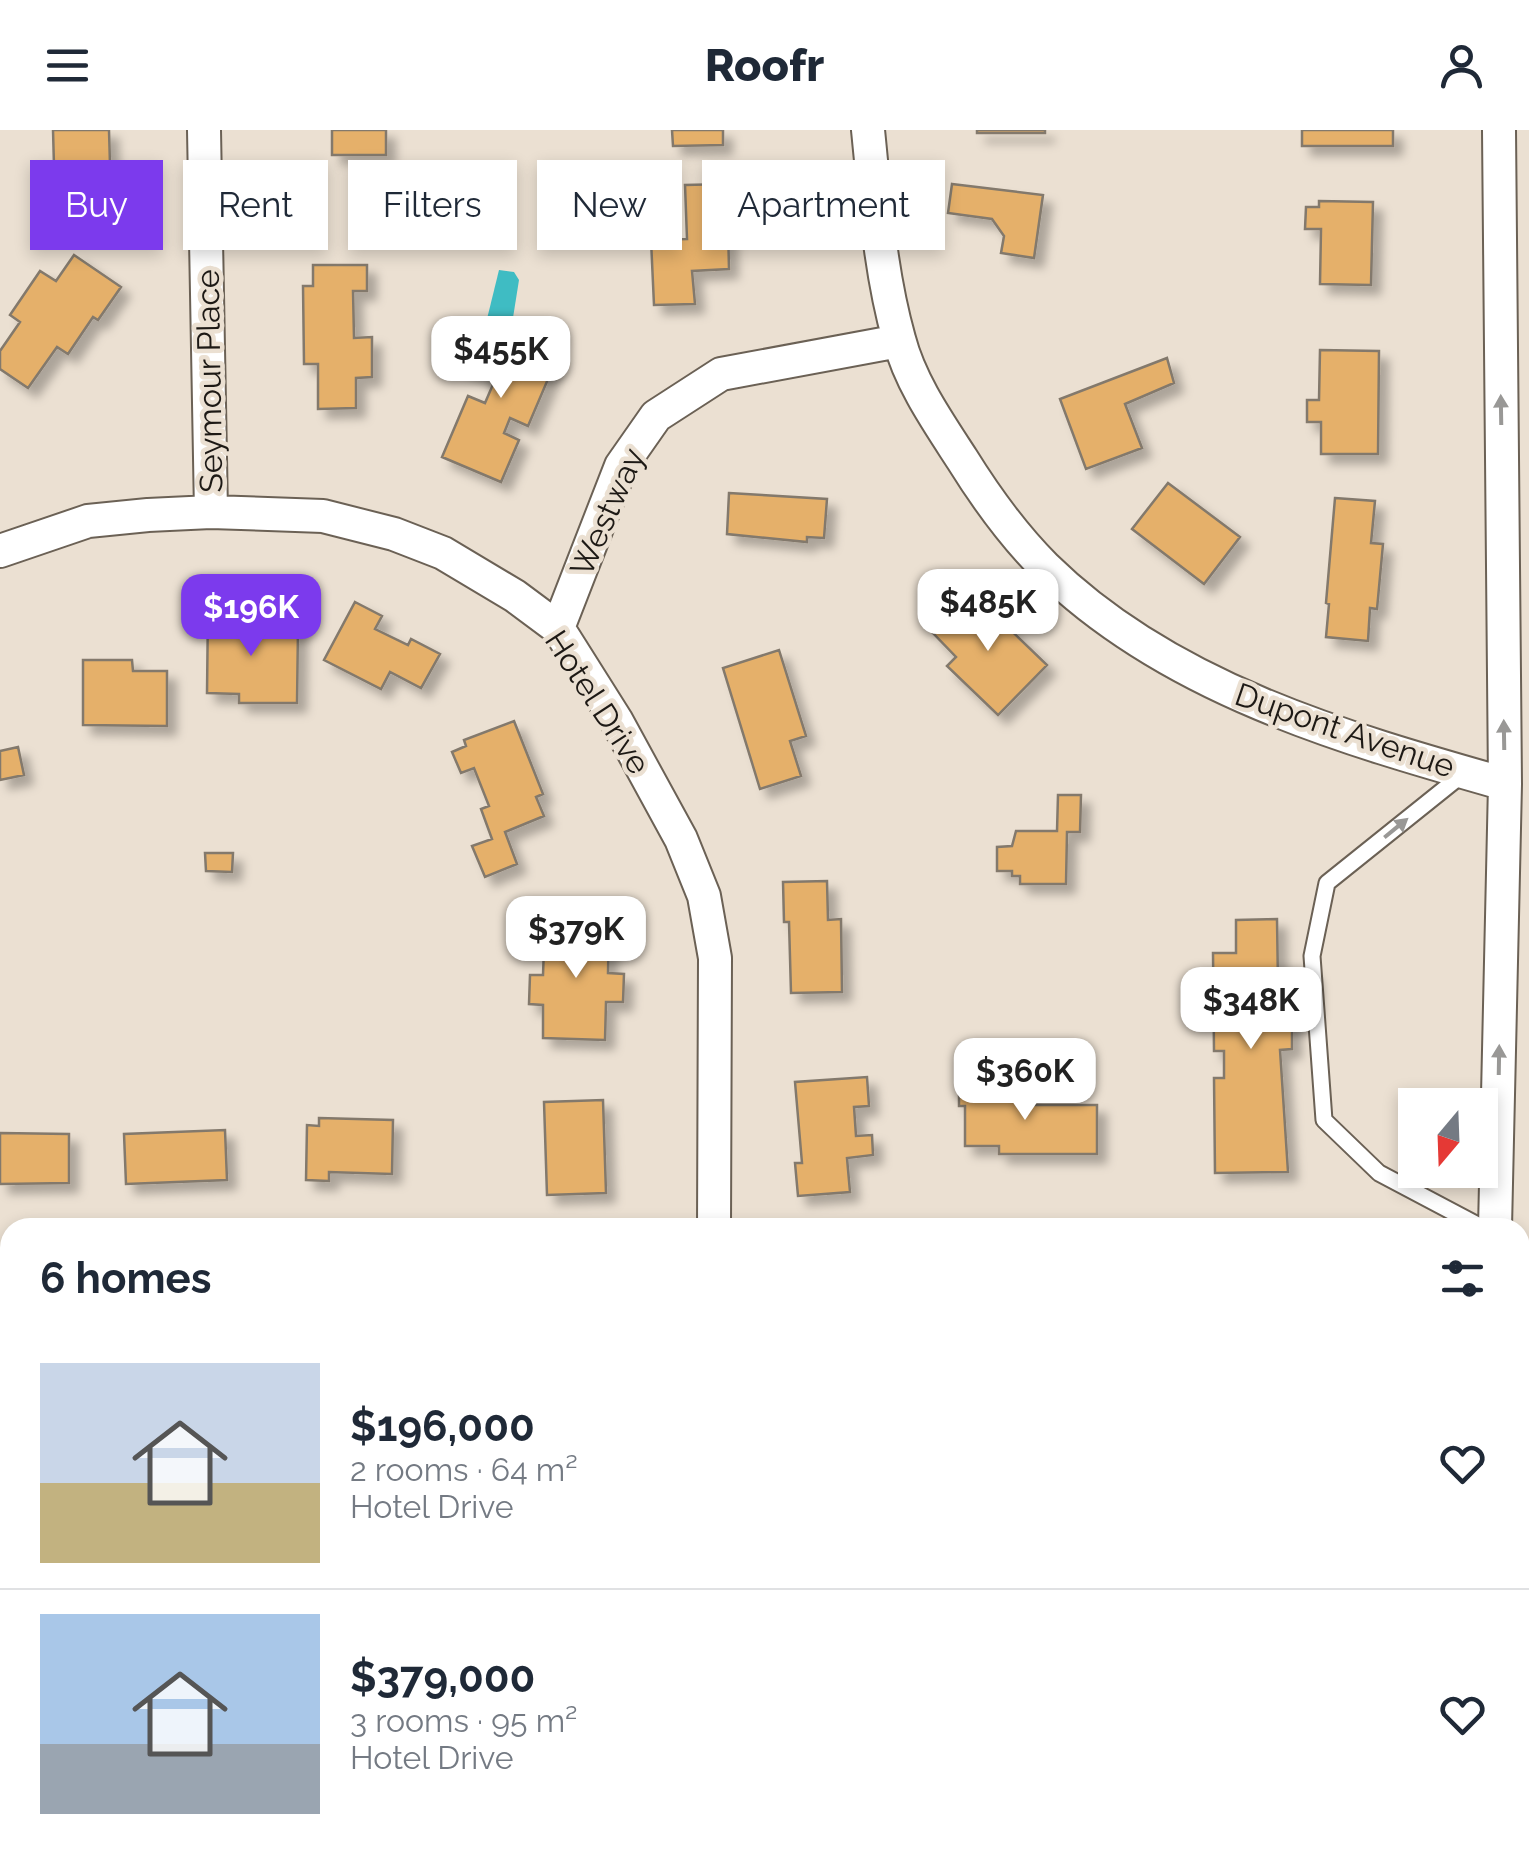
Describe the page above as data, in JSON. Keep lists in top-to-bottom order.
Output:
{
  "streets": {
    "street": [
      "Seymour Place",
      "Westway",
      "Hotel Drive",
      "Dupont Avenue"
    ]
  },
  "crossings": [
    ["Seymour Place", "Hotel Drive"],
    ["Westway", "Hotel Drive"],
    ["Westway", "Dupont Avenue"]
  ],
  "north": "bottom",
  "page": {
    "header": "Roofr",
    "chip": [
      "Buy",
      "Rent",
      "Filters",
      "New",
      "Apartment"
    ],
    "price": [
      "$455K",
      "$485K",
      "$196K",
      "$379K",
      "$348K",
      "$360K"
    ],
    "heading": "6 homes",
    "list": [
      {
        "name": "$196,000",
        "note": "2 rooms · 64 m² · Hotel Drive"
      },
      {
        "name": "$379,000",
        "note": "3 rooms · 95 m² · Hotel Drive"
      }
    ]
  }
}
